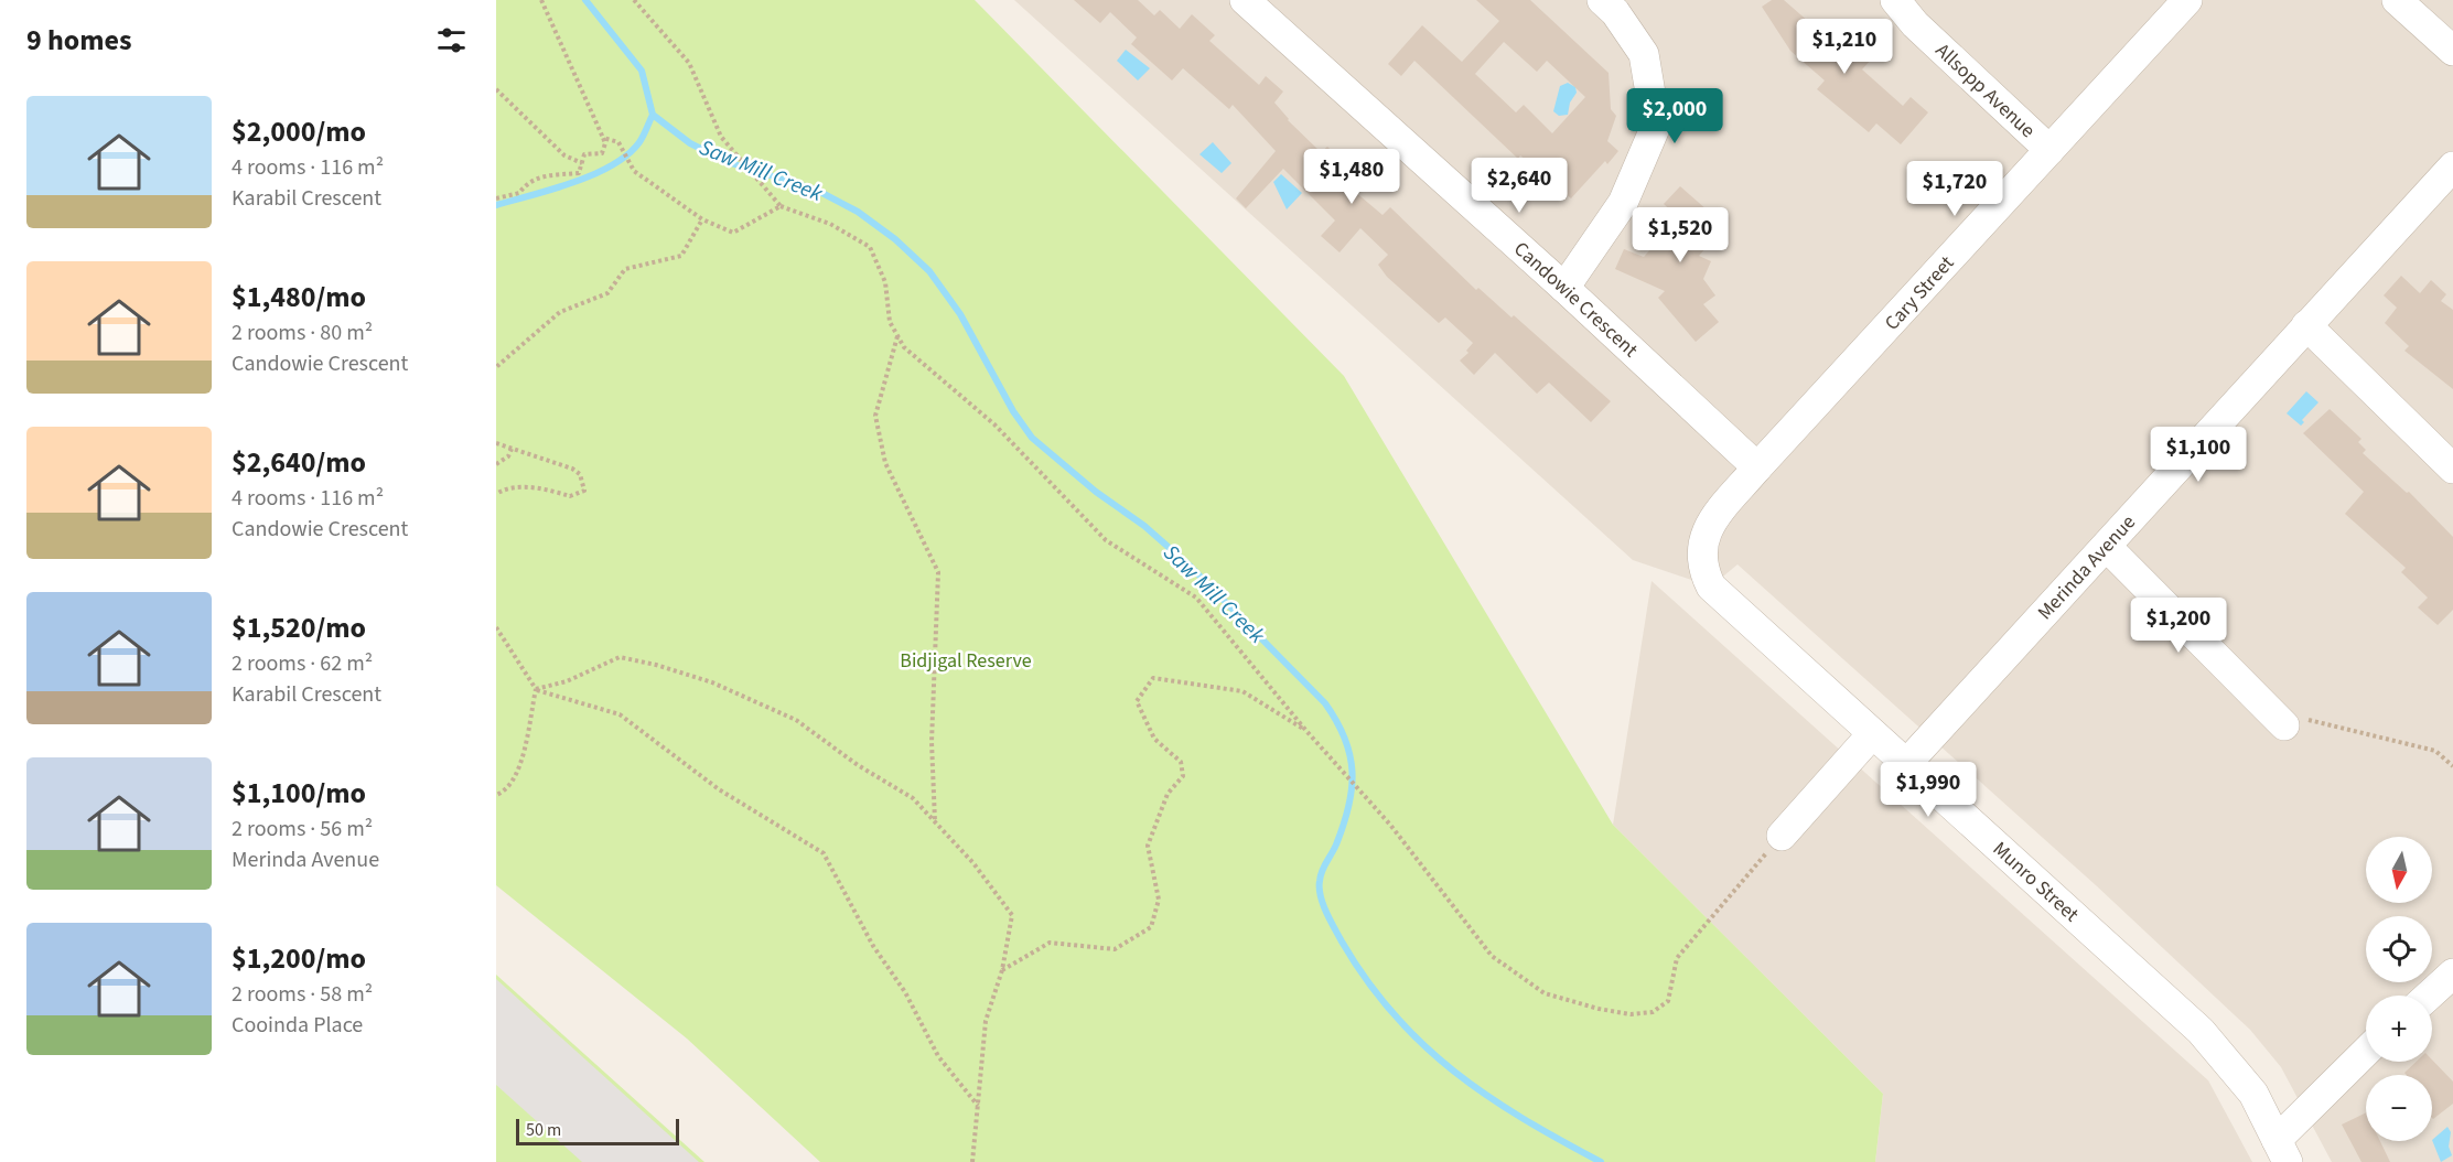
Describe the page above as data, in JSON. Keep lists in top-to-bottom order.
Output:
{
  "streets": {
    "street": [
      "Allsopp Avenue",
      "Cary Street",
      "Candowie Crescent",
      "Merinda Avenue",
      "Munro Street"
    ]
  },
  "crossings": [
    ["Allsopp Avenue", "Cary Street"],
    ["Cary Street", "Candowie Crescent"],
    ["Cary Street", "Munro Street"],
    ["Candowie Crescent", "Munro Street"],
    ["Merinda Avenue", "Munro Street"]
  ],
  "water": ["Saw Mill Creek"],
  "parks": ["Bidjigal Reserve"],
  "scale_bar": "50 m",
  "north": "bottom",
  "page": {
    "heading": "9 homes",
    "price": [
      "$1,210",
      "$2,000",
      "$1,480",
      "$2,640",
      "$1,720",
      "$1,520",
      "$1,100",
      "$1,200",
      "$1,990"
    ],
    "list": [
      {
        "name": "$2,000/mo",
        "note": "4 rooms · 116 m² · Karabil Crescent"
      },
      {
        "name": "$1,480/mo",
        "note": "2 rooms · 80 m² · Candowie Crescent"
      },
      {
        "name": "$2,640/mo",
        "note": "4 rooms · 116 m² · Candowie Crescent"
      },
      {
        "name": "$1,520/mo",
        "note": "2 rooms · 62 m² · Karabil Crescent"
      },
      {
        "name": "$1,100/mo",
        "note": "2 rooms · 56 m² · Merinda Avenue"
      },
      {
        "name": "$1,200/mo",
        "note": "2 rooms · 58 m² · Cooinda Place"
      }
    ],
    "map_buttons": ["+", "−"],
    "scale": "50 m"
  }
}
